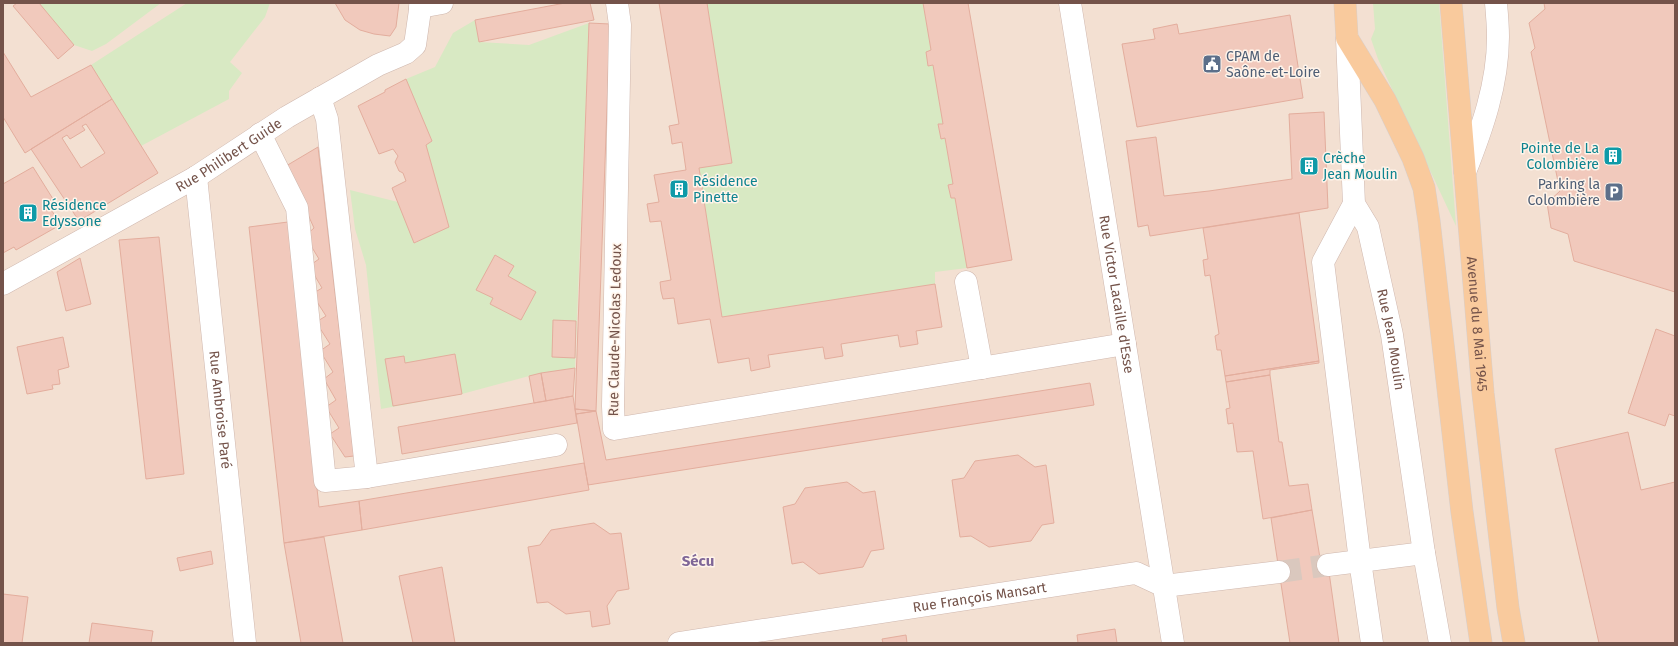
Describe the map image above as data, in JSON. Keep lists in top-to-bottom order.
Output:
{
  "streets": {
    "main road": ["Avenue du 8 Mai 1945"],
    "street": [
      "Rue Philibert Guide",
      "Rue Victor Lacaille d'Esse",
      "Rue Claude-Nicolas Ledoux",
      "Rue Jean Moulin",
      "Rue Ambroise Paré",
      "Rue François Mansart"
    ]
  },
  "crossings": [
    ["Rue Philibert Guide", "Rue Ambroise Paré"],
    ["Rue Victor Lacaille d'Esse", "Rue Claude-Nicolas Ledoux"],
    ["Rue Victor Lacaille d'Esse", "Rue François Mansart"]
  ],
  "districts": ["Sécu"],
  "places": {
    "public building": ["CPAM de Saône-et-Loire"],
    "building": [
      "Pointe de La Colombière",
      "Crèche Jean Moulin",
      "Résidence Pinette",
      "Résidence Edyssone"
    ],
    "parking": ["Parking la Colombière"]
  }
}
